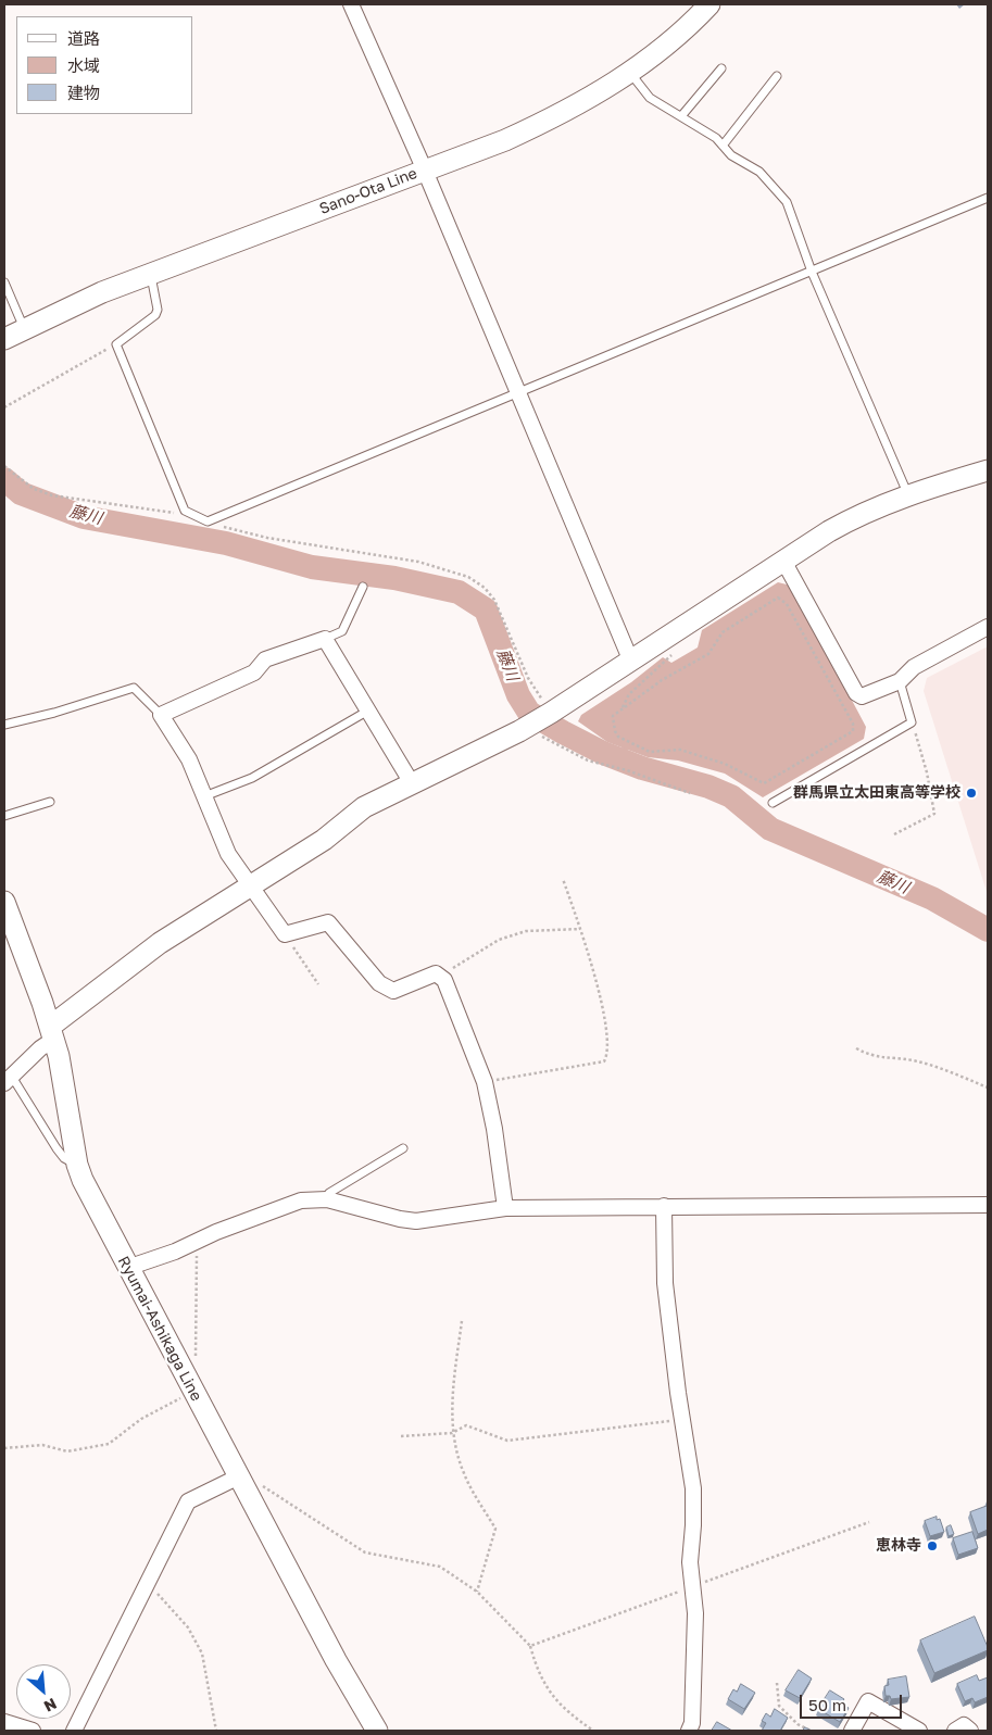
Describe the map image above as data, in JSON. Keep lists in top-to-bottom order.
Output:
{
  "streets": {
    "main road": ["Sano-Ota Line", "Ryumai-Ashikaga Line"]
  },
  "water": ["藤川"],
  "places": ["群馬県立太田東高等学校", "恵林寺"],
  "legend": ["道路", "水域", "建物"],
  "scale_bar": "50 m",
  "north": "bottom right"
}
